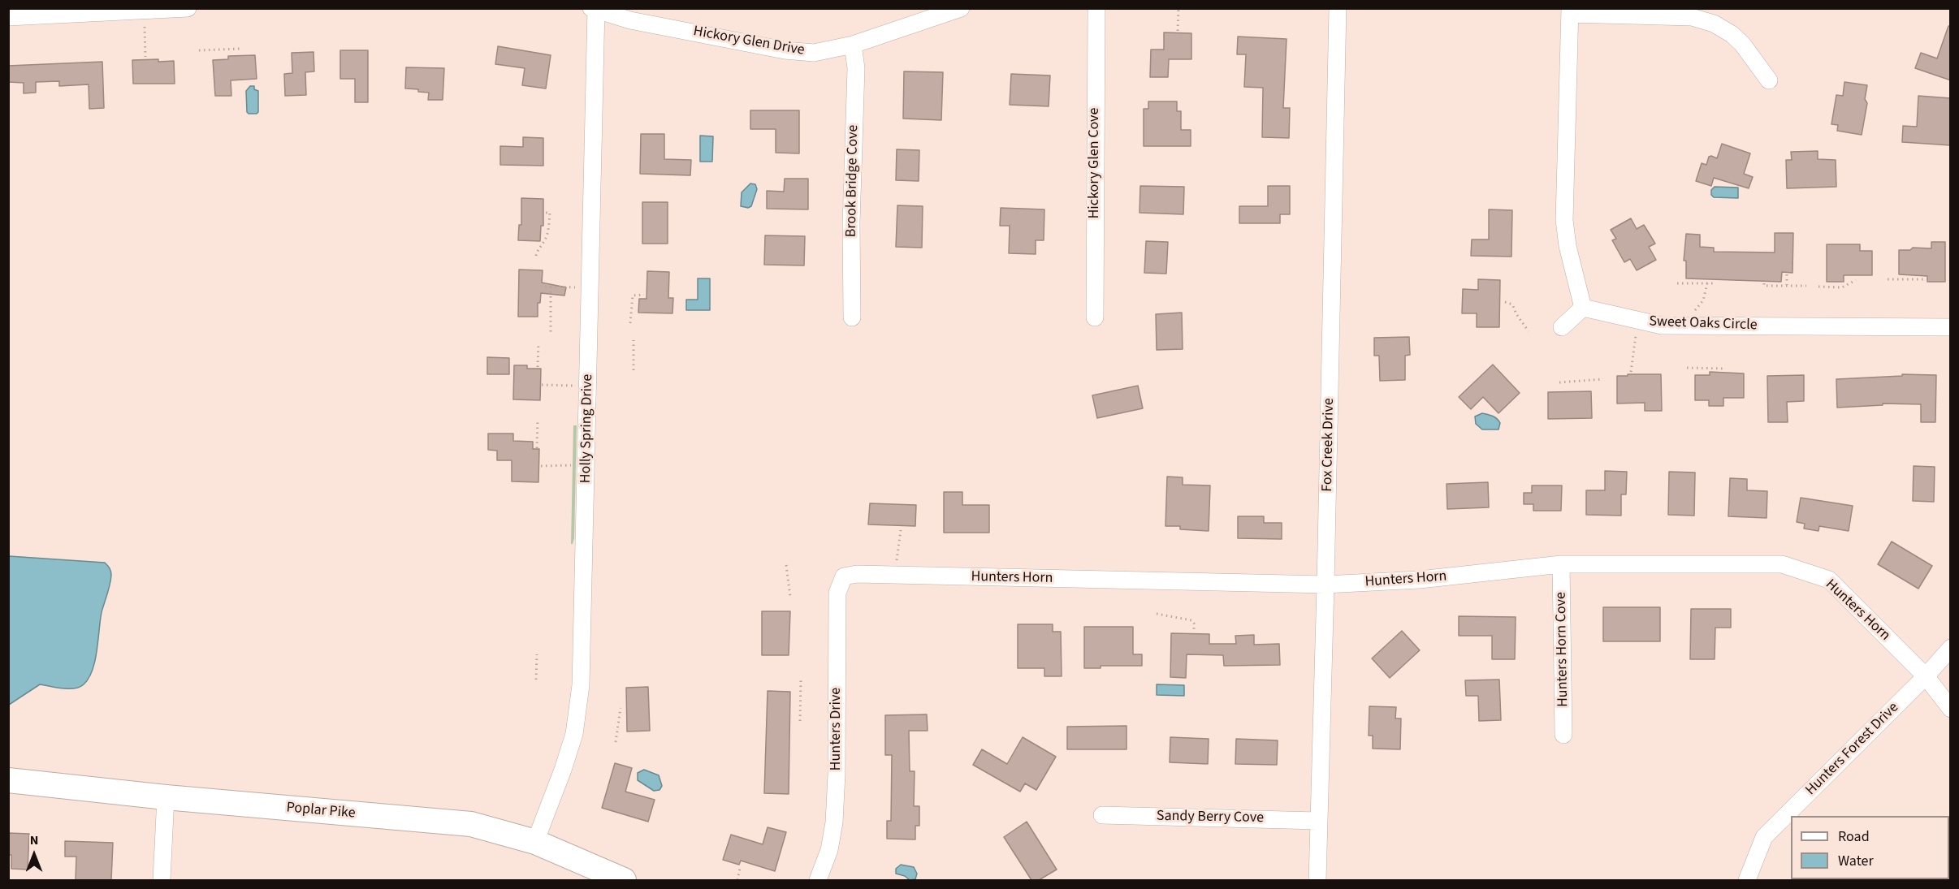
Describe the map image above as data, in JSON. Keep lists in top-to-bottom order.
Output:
{
  "streets": {
    "main road": ["Poplar Pike"],
    "street": [
      "Hickory Glen Drive",
      "Hickory Glen Cove",
      "Brook Bridge Cove",
      "Sweet Oaks Circle",
      "Holly Spring Drive",
      "Fox Creek Drive",
      "Hunters Horn",
      "Hunters Horn Cove",
      "Hunters Drive",
      "Hunters Forest Drive",
      "Sandy Berry Cove"
    ]
  },
  "crossings": [
    ["Hickory Glen Drive", "Brook Bridge Cove"],
    ["Hickory Glen Drive", "Holly Spring Drive"],
    ["Holly Spring Drive", "Poplar Pike"],
    ["Fox Creek Drive", "Hunters Horn"],
    ["Fox Creek Drive", "Sandy Berry Cove"],
    ["Hunters Horn", "Hunters Horn Cove"],
    ["Hunters Horn", "Hunters Drive"],
    ["Hunters Horn", "Hunters Forest Drive"]
  ],
  "legend": ["Road", "Water"],
  "north": "top"
}
